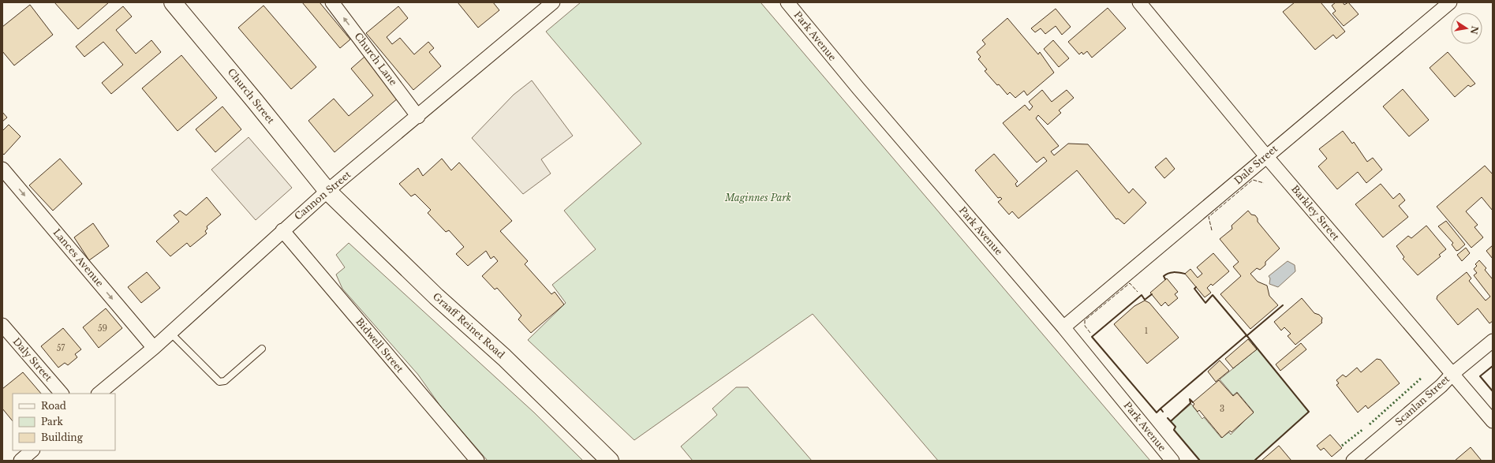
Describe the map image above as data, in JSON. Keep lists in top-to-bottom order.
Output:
{
  "streets": {
    "main road": ["Church Street", "Graaff Reinet Road"],
    "street": [
      "Park Avenue",
      "Church Lane",
      "Dale Street",
      "Cannon Street",
      "Barkley Street",
      "Lances Avenue",
      "Bidwell Street",
      "Daly Street",
      "Scanlan Street"
    ]
  },
  "crossings": [
    ["Park Avenue", "Dale Street"],
    ["Church Lane", "Cannon Street"],
    ["Church Street", "Cannon Street"],
    ["Church Street", "Graaff Reinet Road"],
    ["Dale Street", "Barkley Street"],
    ["Cannon Street", "Lances Avenue"],
    ["Cannon Street", "Graaff Reinet Road"],
    ["Cannon Street", "Bidwell Street"],
    ["Barkley Street", "Scanlan Street"]
  ],
  "one_way": ["Church Lane", "Lances Avenue"],
  "parks": ["Maginnes Park"],
  "house_numbers": [
    "59",
    "1",
    "57",
    "3"
  ],
  "legend": ["Road", "Park", "Building"],
  "north": "right"
}
